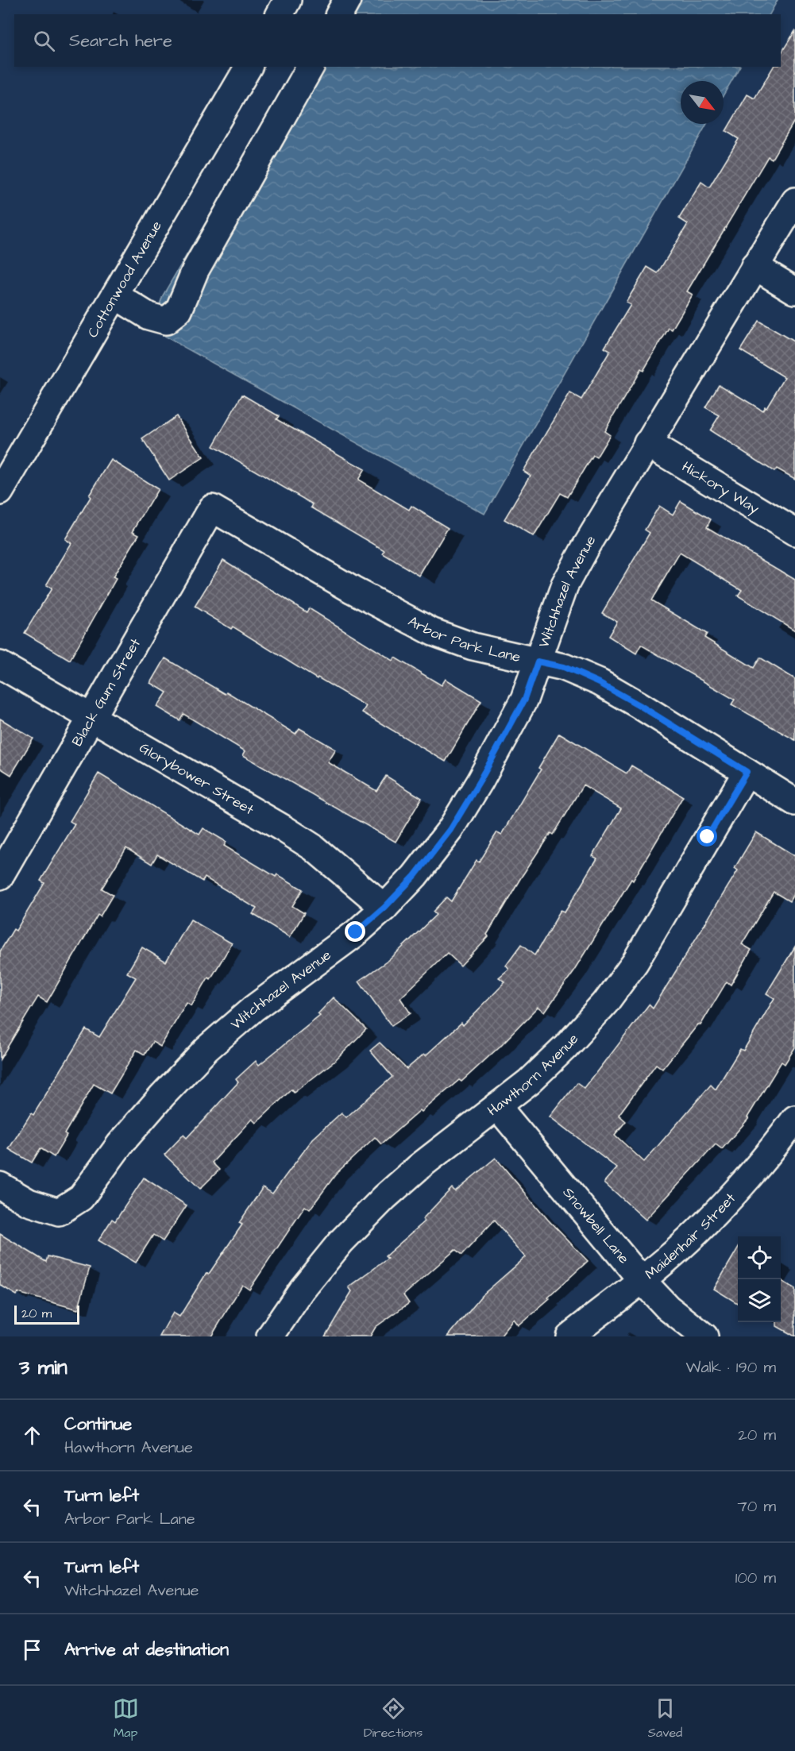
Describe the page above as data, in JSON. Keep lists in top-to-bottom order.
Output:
{
  "streets": {
    "street": [
      "Cottonwood Avenue",
      "Hickory Way",
      "Witchhazel Avenue",
      "Arbor Park Lane",
      "Black Gum Street",
      "Glorybower Street",
      "Hawthorn Avenue",
      "Snowbell Lane",
      "Maidenhair Street"
    ]
  },
  "crossings": [
    ["Hickory Way", "Witchhazel Avenue"],
    ["Witchhazel Avenue", "Arbor Park Lane"],
    ["Witchhazel Avenue", "Glorybower Street"],
    ["Arbor Park Lane", "Black Gum Street"],
    ["Arbor Park Lane", "Hawthorn Avenue"],
    ["Black Gum Street", "Glorybower Street"],
    ["Hawthorn Avenue", "Snowbell Lane"],
    ["Snowbell Lane", "Maidenhair Street"]
  ],
  "scale_bar": "20 m",
  "north": "bottom right",
  "page": {
    "search": "Search here",
    "scale": "20 m",
    "heading": ["3 min", "Walk · 190 m"],
    "list": [
      ["Continue", "Hawthorn Avenue", "20 m"],
      ["Turn left", "Arbor Park Lane", "70 m"],
      ["Turn left", "Witchhazel Avenue", "100 m"],
      "Arrive at destination"
    ],
    "nav": ["Map", "Directions", "Saved"]
  }
}
